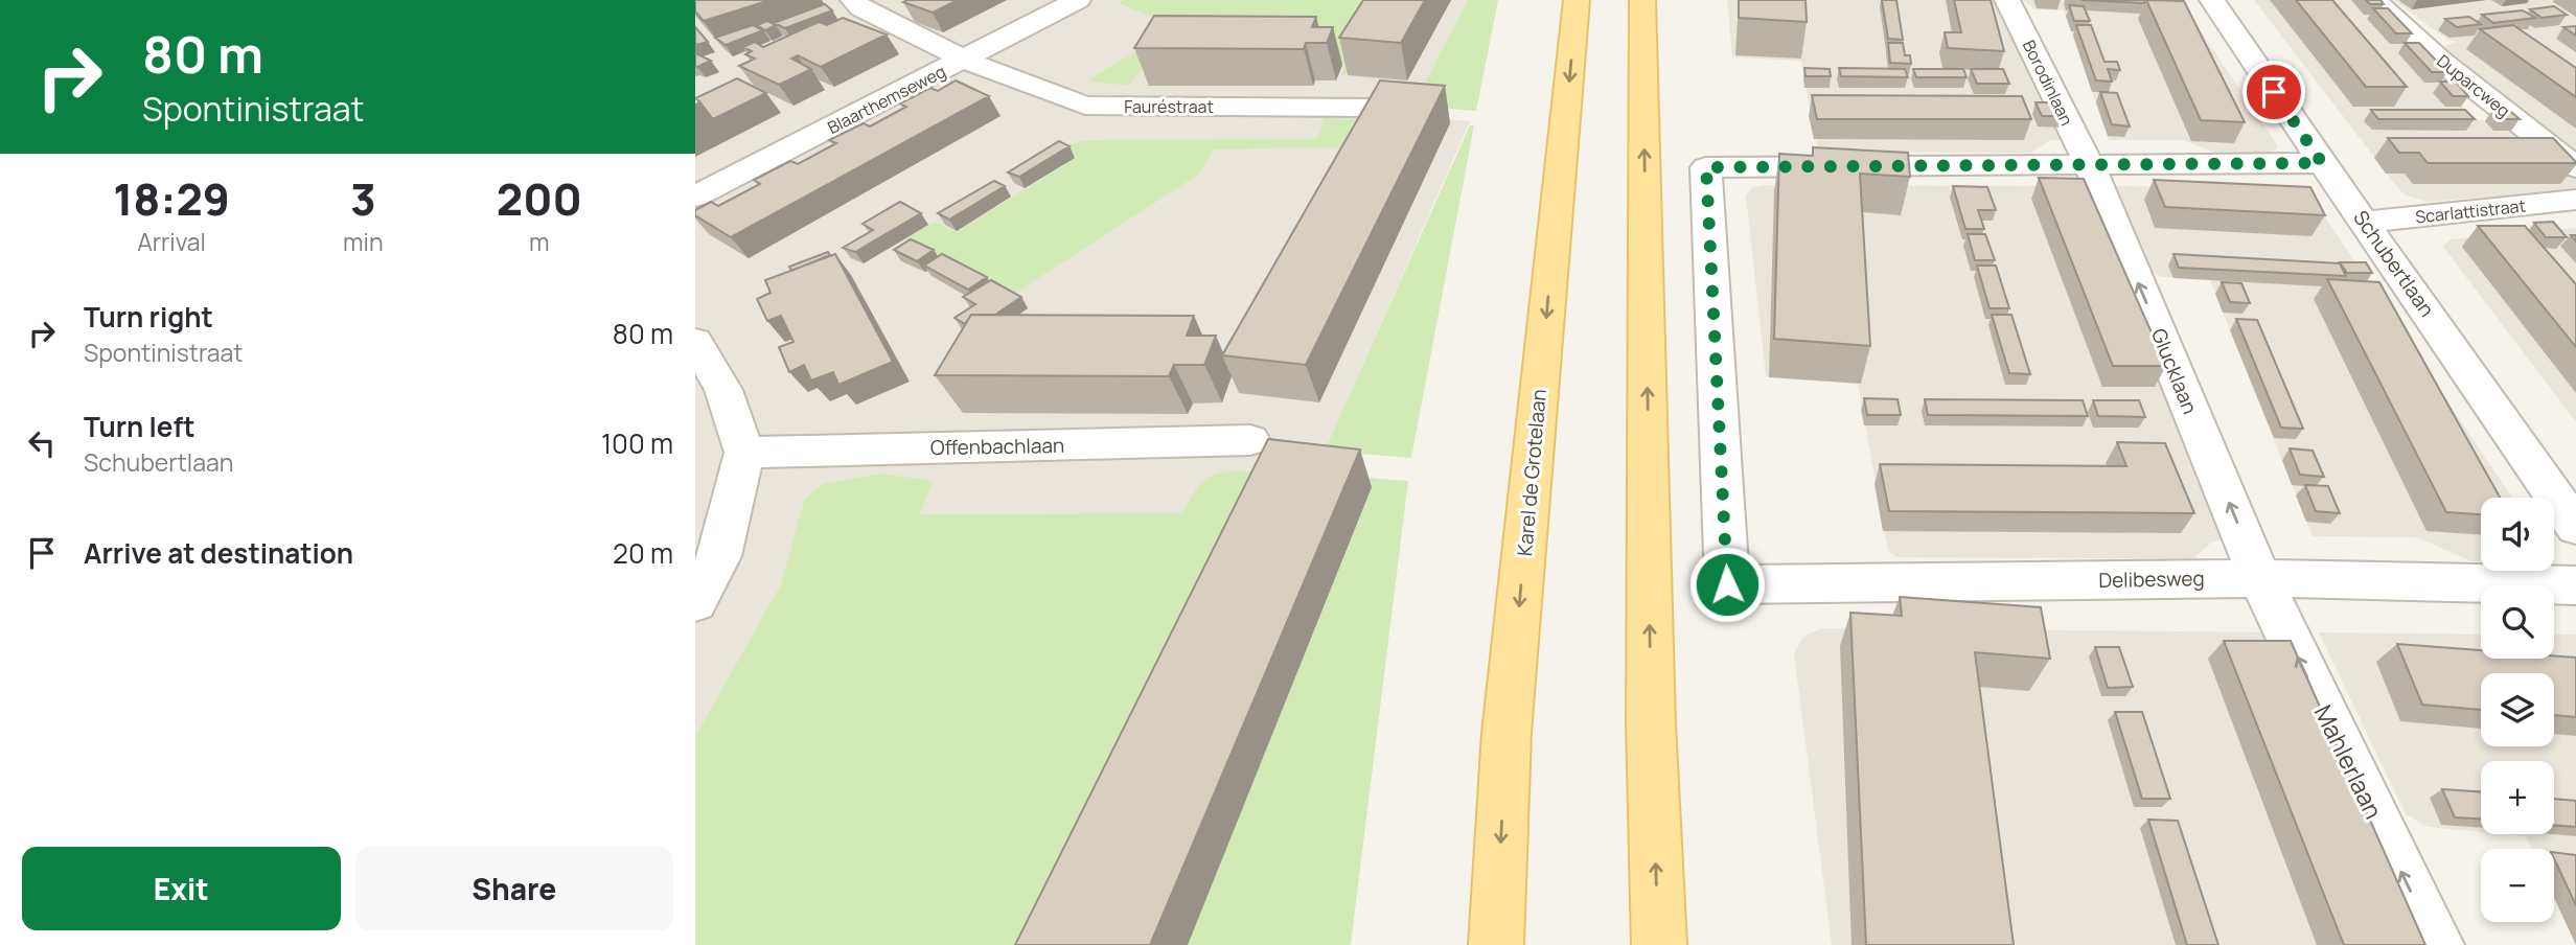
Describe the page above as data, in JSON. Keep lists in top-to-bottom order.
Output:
{
  "streets": {
    "main road": ["Karel de Grotelaan"],
    "street": [
      "Borodinlaan",
      "Duparcweg",
      "Blaarthemseweg",
      "Fauréstraat",
      "Scarlattistraat",
      "Schubertlaan",
      "Glucklaan",
      "Offenbachlaan",
      "Delibesweg",
      "Mahlerlaan"
    ]
  },
  "crossings": [
    ["Borodinlaan", "Glucklaan"],
    ["Borodinlaan", "Delibesweg"],
    ["Blaarthemseweg", "Fauréstraat"],
    ["Scarlattistraat", "Schubertlaan"],
    ["Glucklaan", "Delibesweg"],
    ["Glucklaan", "Mahlerlaan"],
    ["Delibesweg", "Mahlerlaan"]
  ],
  "one_way": ["Glucklaan", "Mahlerlaan"],
  "page": {
    "turn": ["80 m", "Spontinistraat"],
    "eta": [
      "18:29",
      "Arrival",
      "3",
      "min",
      "200",
      "m"
    ],
    "list": [
      {
        "name": "Turn right",
        "note": "Spontinistraat",
        "value": "80 m"
      },
      {
        "name": "Turn left",
        "note": "Schubertlaan",
        "value": "100 m"
      },
      {
        "name": "Arrive at destination",
        "value": "20 m"
      }
    ],
    "map_buttons": ["+", "−"],
    "buttons": ["Exit", "Share"]
  }
}
